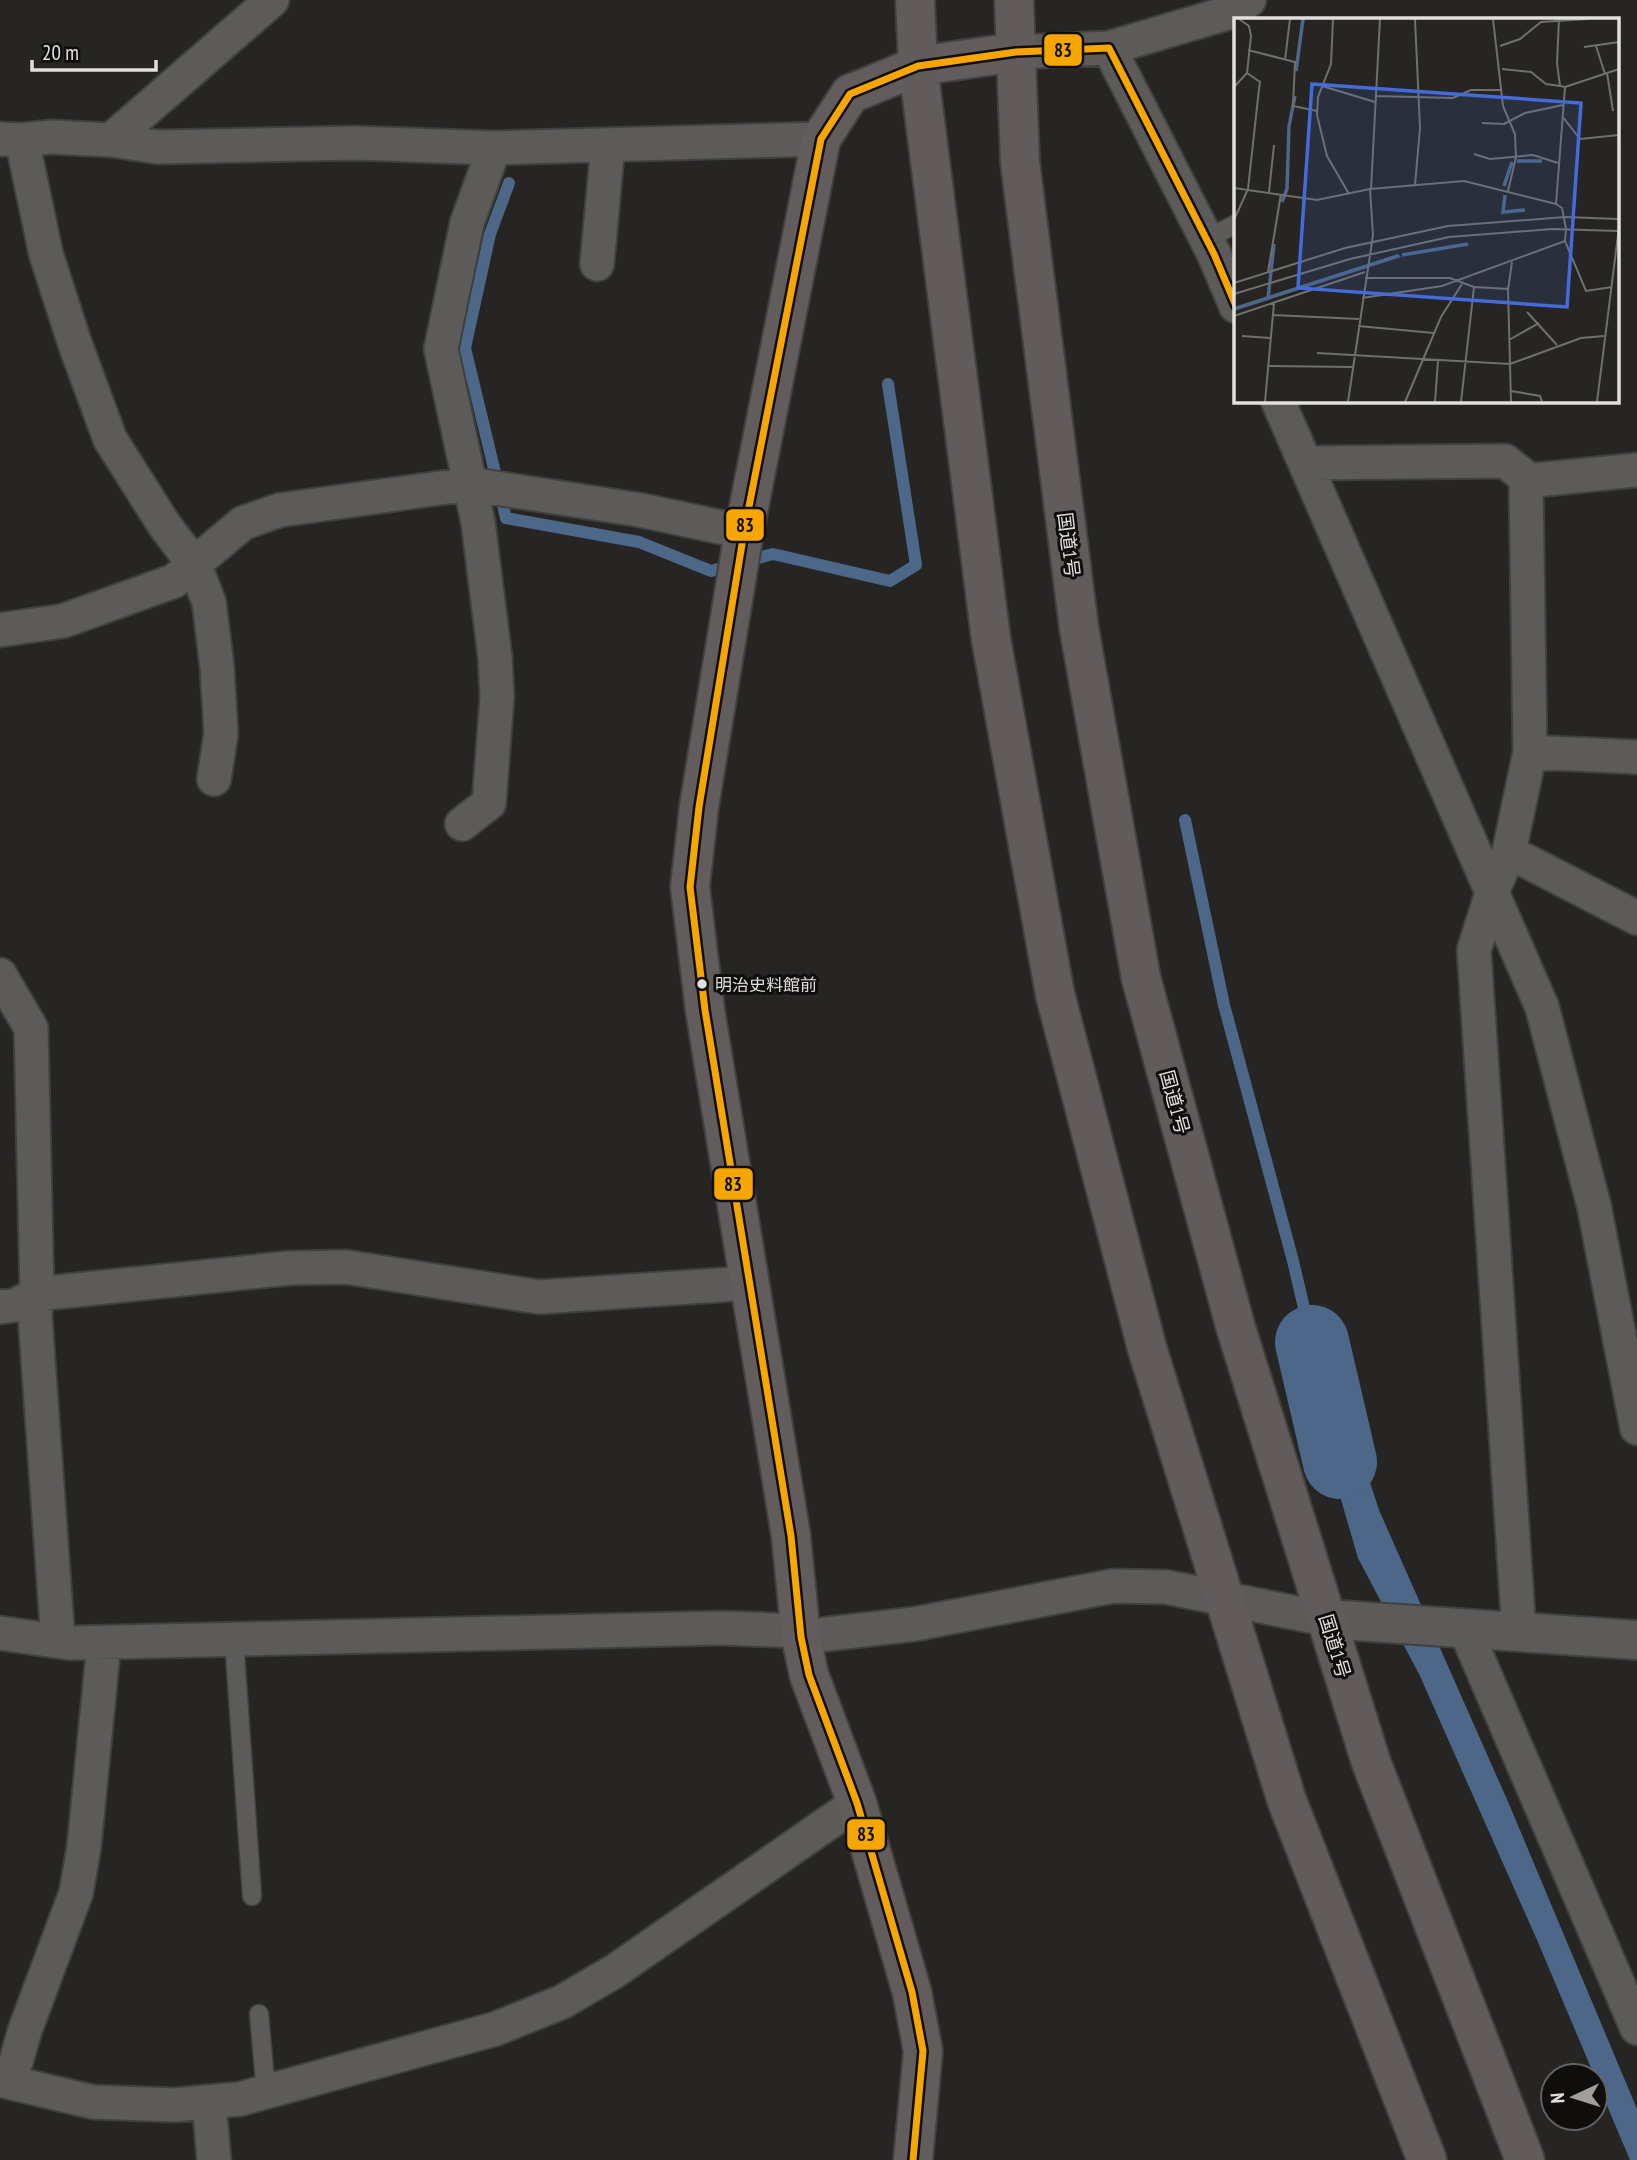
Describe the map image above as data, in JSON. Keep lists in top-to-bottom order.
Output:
{
  "streets": {
    "highway": ["国道1号"]
  },
  "places": ["明治史料館前"],
  "lines": ["transit line 83"],
  "scale_bar": "20 m",
  "north": "left"
}
